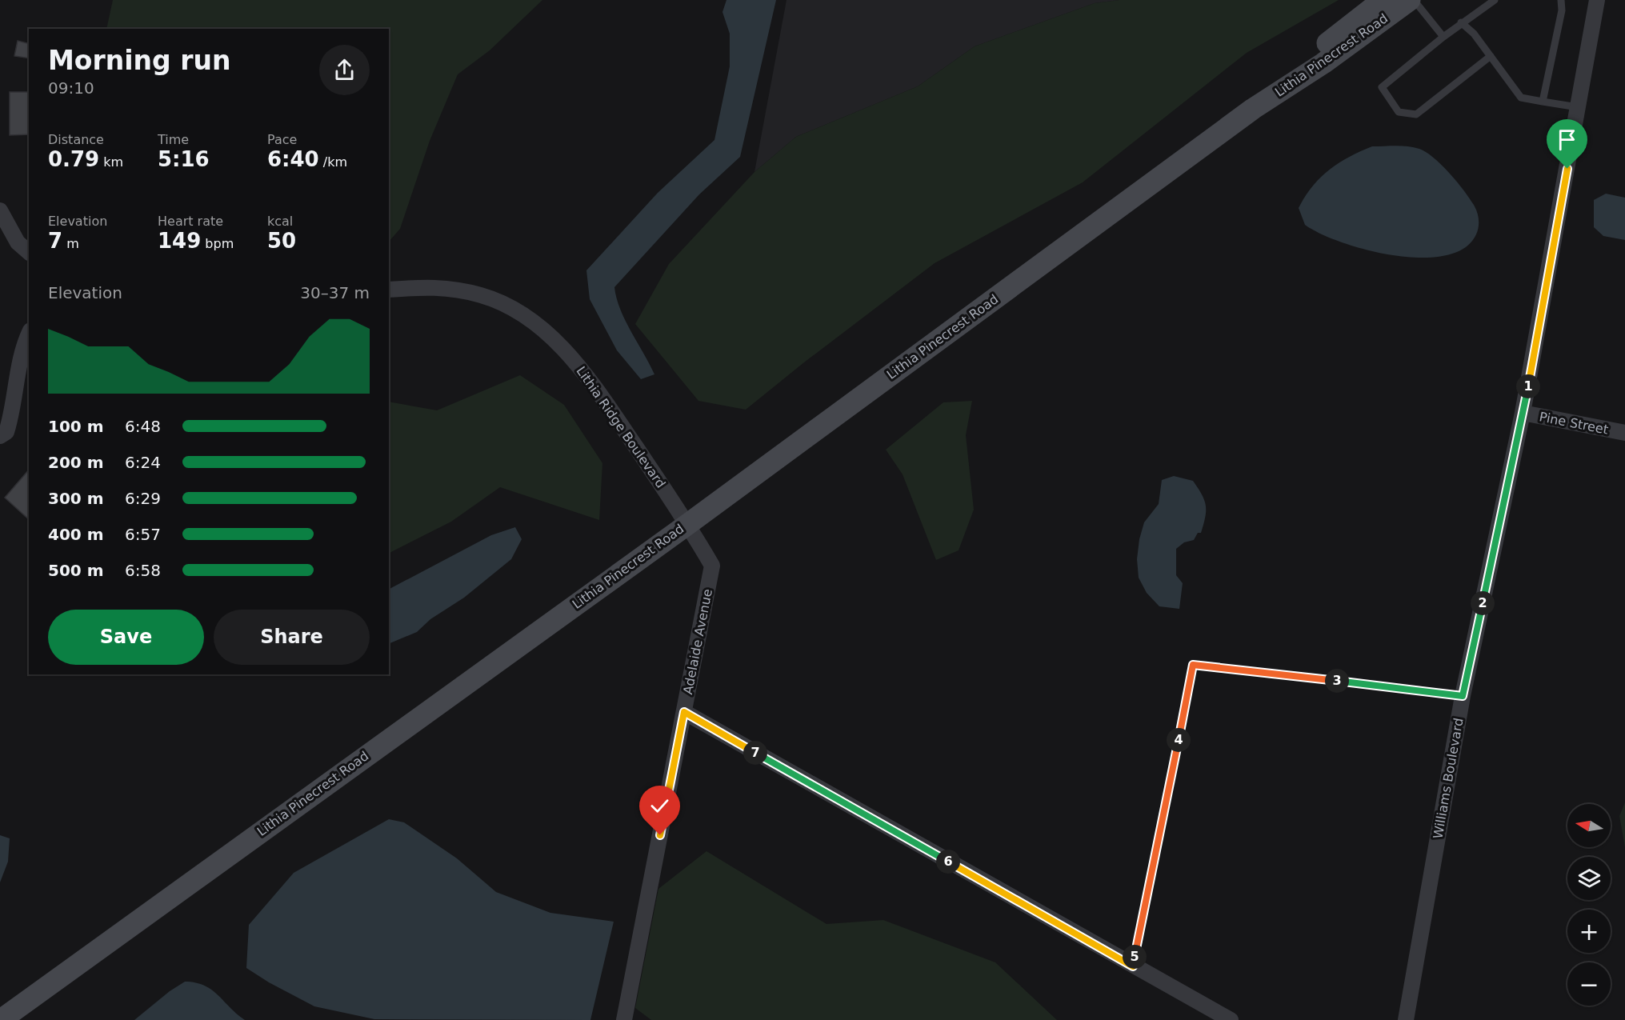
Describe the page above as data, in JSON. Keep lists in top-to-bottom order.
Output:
{
  "streets": {
    "main road": ["Lithia Pinecrest Road"],
    "street": [
      "Pine Street",
      "Lithia Ridge Boulevard",
      "Adelaide Avenue",
      "Williams Boulevard"
    ]
  },
  "crossings": [
    ["Lithia Pinecrest Road", "Lithia Ridge Boulevard"],
    ["Lithia Pinecrest Road", "Adelaide Avenue"],
    ["Pine Street", "Williams Boulevard"],
    ["Lithia Ridge Boulevard", "Adelaide Avenue"]
  ],
  "north": "left",
  "page": {
    "heading": ["Morning run", "09:10"],
    "stats": [
      ["Distance", "0.79 km"],
      ["Time", "5:16"],
      ["Pace", "6:40 /km"],
      ["Elevation", "7 m"],
      ["Heart rate", "149 bpm"],
      ["kcal", "50"]
    ],
    "chart": ["Elevation", "30–37 m"],
    "pins": [
      "1",
      "2",
      "3",
      "4",
      "7",
      "6",
      "5"
    ],
    "list": [
      {
        "name": "100 m",
        "note": "6:48"
      },
      {
        "name": "200 m",
        "note": "6:24"
      },
      {
        "name": "300 m",
        "note": "6:29"
      },
      {
        "name": "400 m",
        "note": "6:57"
      },
      {
        "name": "500 m",
        "note": "6:58"
      }
    ],
    "buttons": ["Save", "Share"],
    "map_buttons": ["+", "−"]
  }
}
